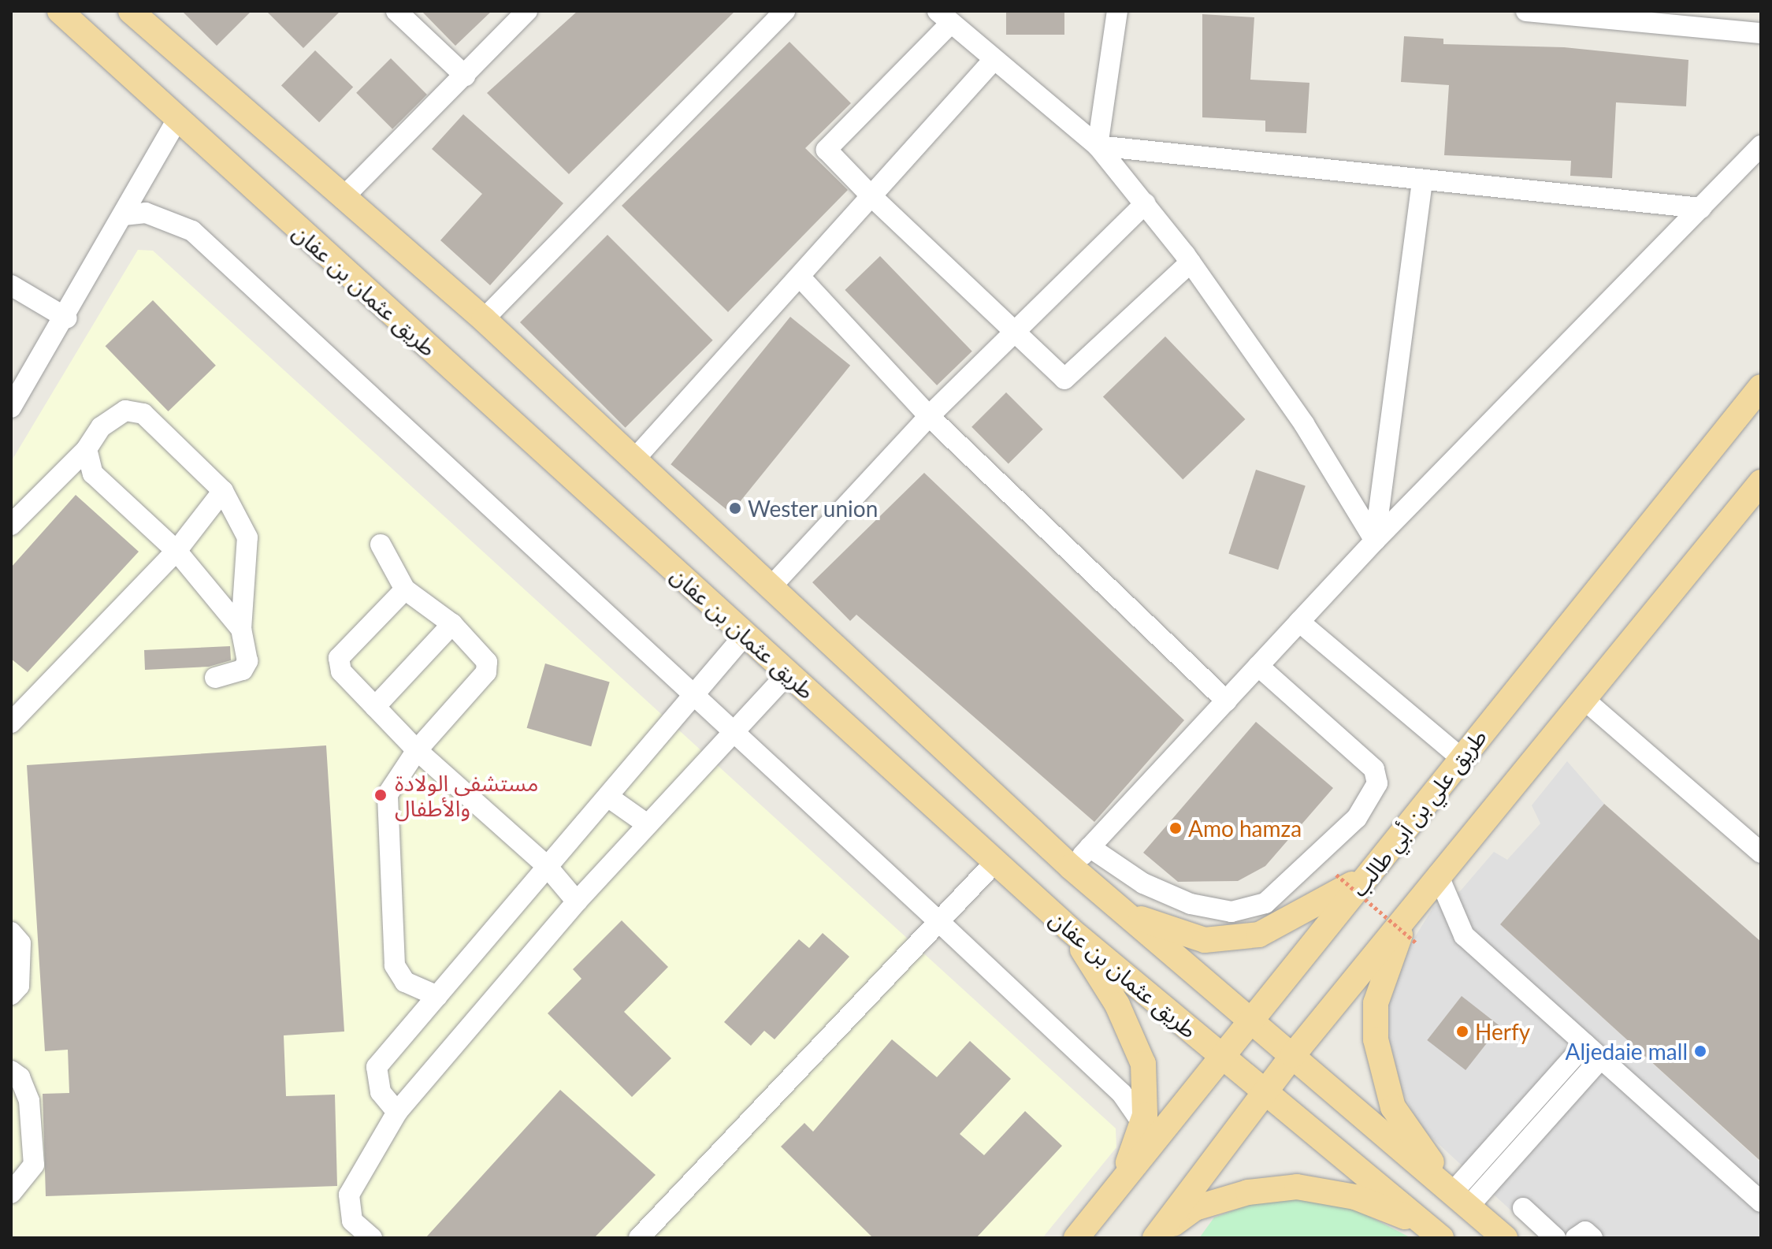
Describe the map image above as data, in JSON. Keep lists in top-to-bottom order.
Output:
{
  "streets": {
    "main road": ["طريق عثمان بن عفان", "طريق علي بن أبي طالب"]
  },
  "crossings": [
    ["طريق عثمان بن عفان", "طريق علي بن أبي طالب"]
  ],
  "places": [
    "Wester union",
    "مستشفى الولادة والأطفال",
    "Amo hamza",
    "Herfy",
    "Aljedaie mall"
  ]
}
